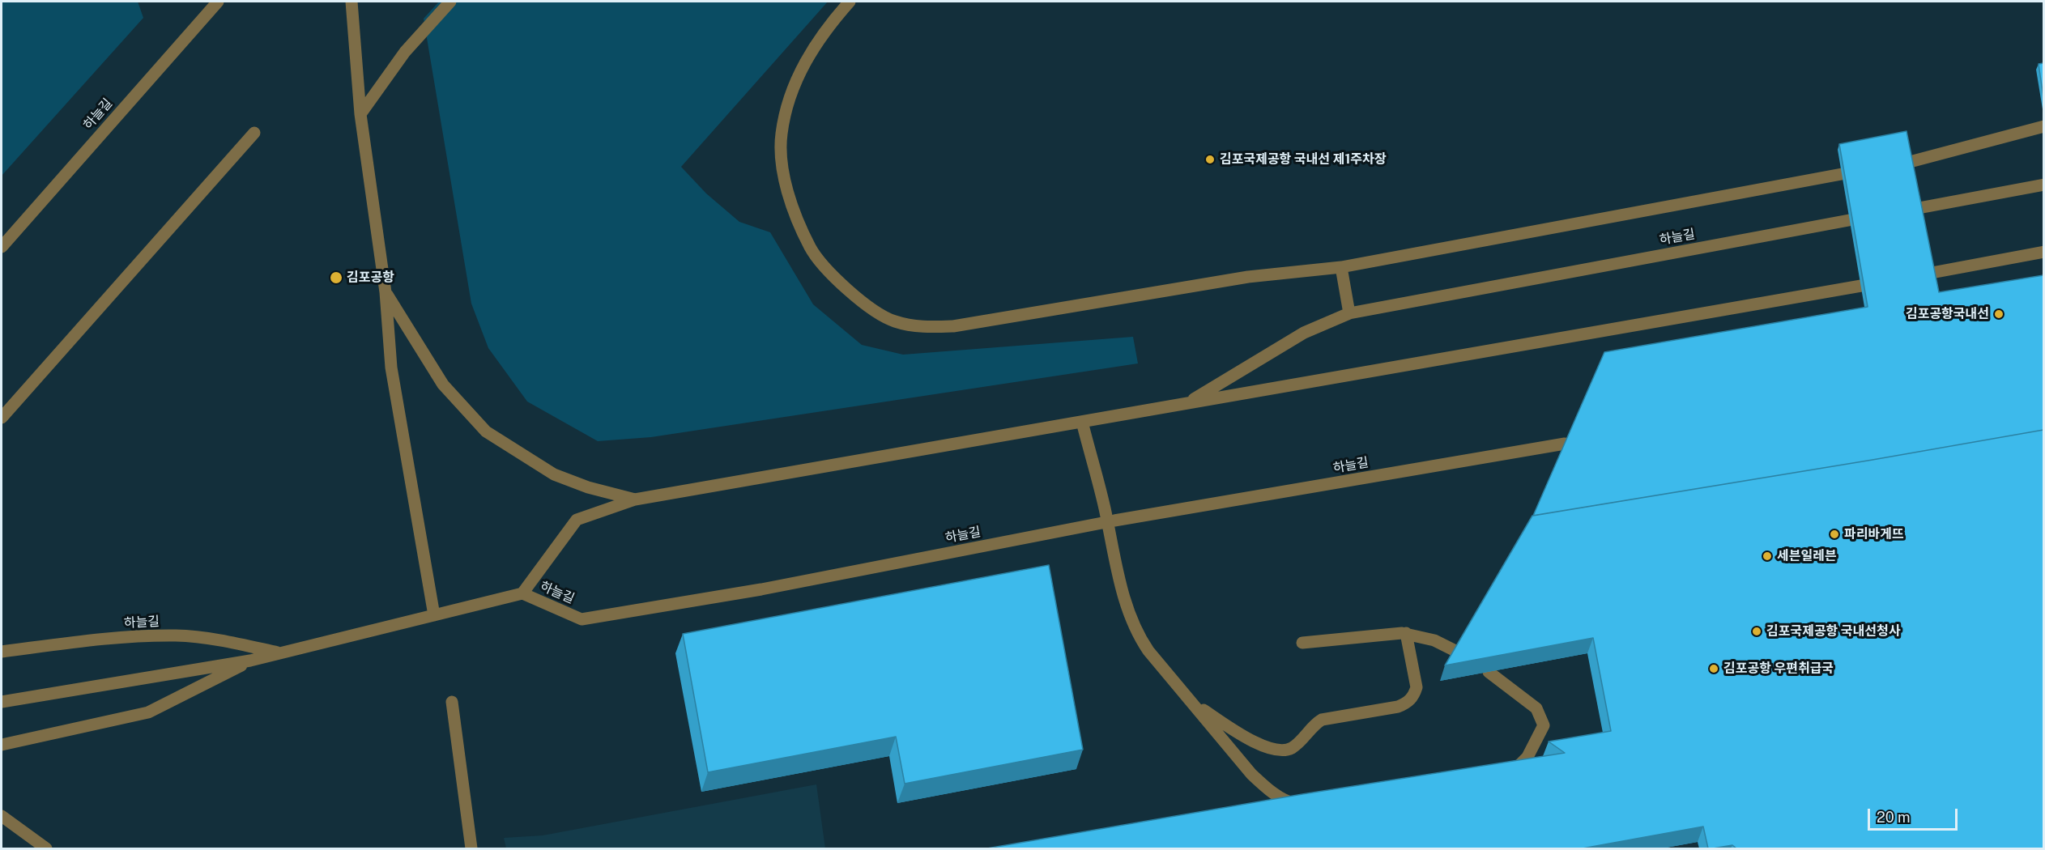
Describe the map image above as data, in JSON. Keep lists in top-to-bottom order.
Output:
{
  "streets": {
    "lane": ["하늘길"]
  },
  "places": [
    "김포국제공항 국내선 제1주차장",
    "김포공항",
    "김포공항국내선",
    "파리바게뜨",
    "세븐일레븐",
    "김포국제공항 국내선청사",
    "김포공항 우편취급국"
  ],
  "scale_bar": "20 m"
}
